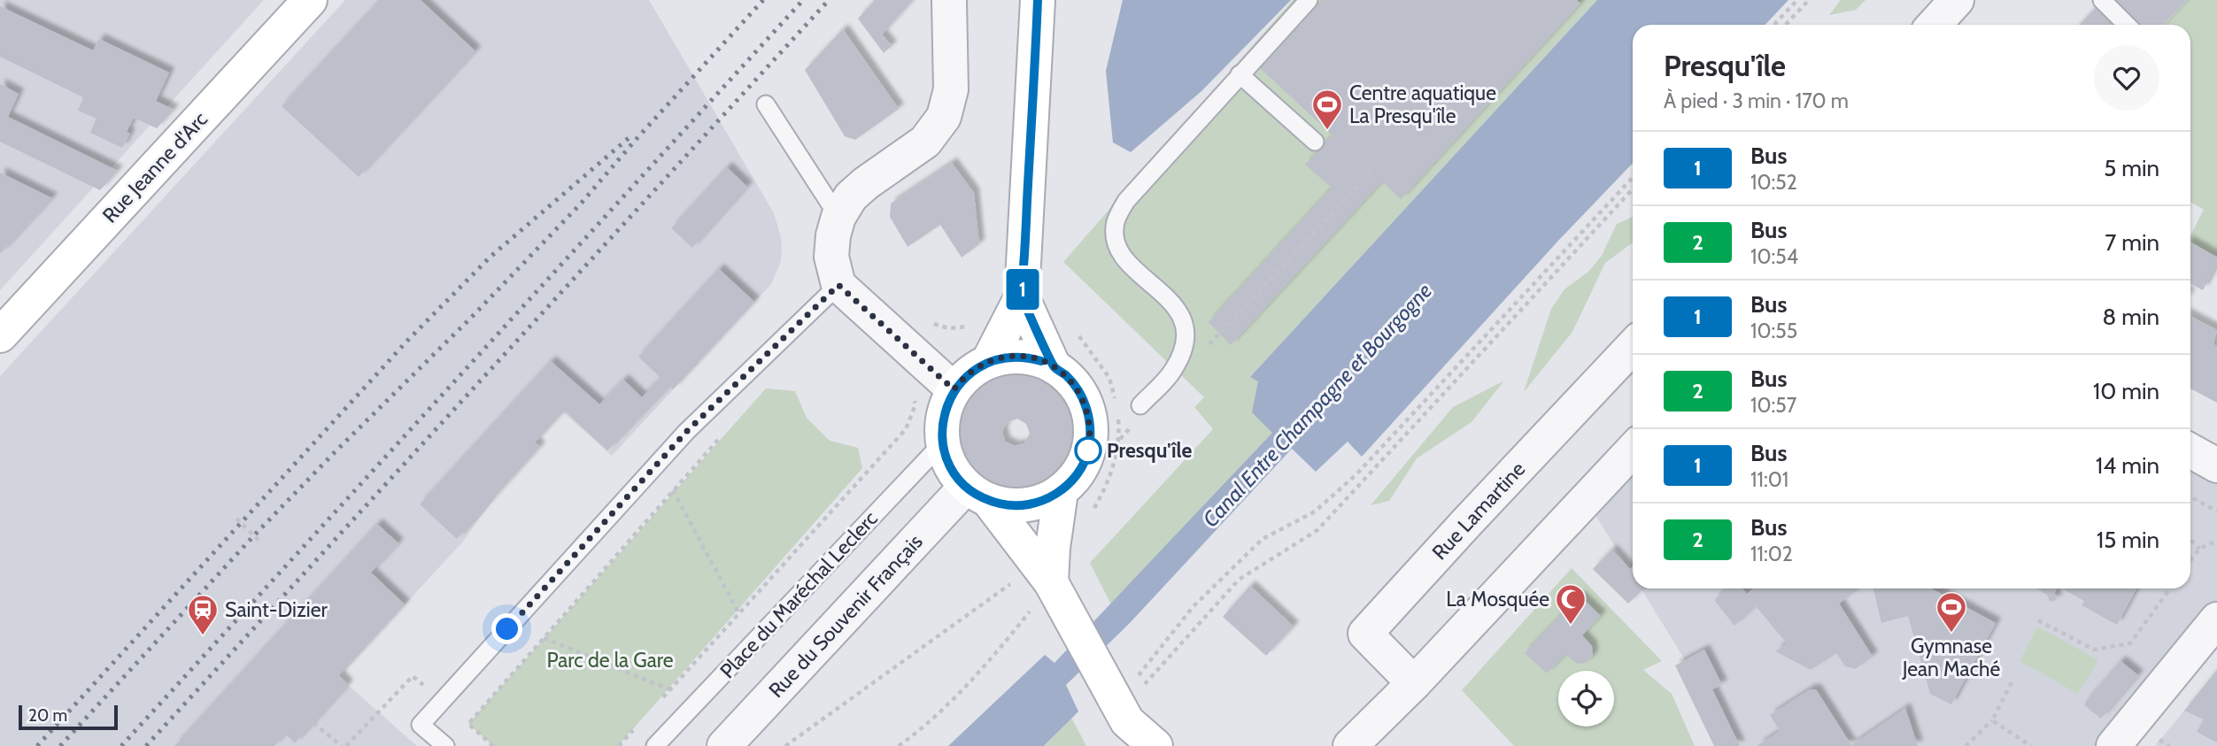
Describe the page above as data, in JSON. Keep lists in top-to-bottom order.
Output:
{
  "streets": {
    "main road": ["Rue Jeanne d'Arc"],
    "street": ["Rue Lamartine", "Rue du Souvenir Français"],
    "lane": ["Place du Maréchal Leclerc"]
  },
  "crossings": [
    ["Place du Maréchal Leclerc", "Rue du Souvenir Français"]
  ],
  "water": ["Canal Entre Champagne et Bourgogne"],
  "parks": ["Parc de la Gare"],
  "places": {
    "sports": ["Centre aquatique La Presqu'île", "Gymnase Jean Maché"],
    "other": ["Presqu'île"],
    "mosque": ["La Mosquée"],
    "station": ["Saint-Dizier"]
  },
  "lines": ["bus line 1"],
  "scale_bar": "20 m",
  "page": {
    "on_map": "1",
    "heading": ["Presqu'île", "À pied · 3 min · 170 m"],
    "list": [
      {
        "mark": "1",
        "name": "Bus",
        "note": "10:52",
        "value": "5 min"
      },
      {
        "mark": "2",
        "name": "Bus",
        "note": "10:54",
        "value": "7 min"
      },
      {
        "mark": "1",
        "name": "Bus",
        "note": "10:55",
        "value": "8 min"
      },
      {
        "mark": "2",
        "name": "Bus",
        "note": "10:57",
        "value": "10 min"
      },
      {
        "mark": "1",
        "name": "Bus",
        "note": "11:01",
        "value": "14 min"
      },
      {
        "mark": "2",
        "name": "Bus",
        "note": "11:02",
        "value": "15 min"
      }
    ],
    "scale": "20 m"
  }
}
